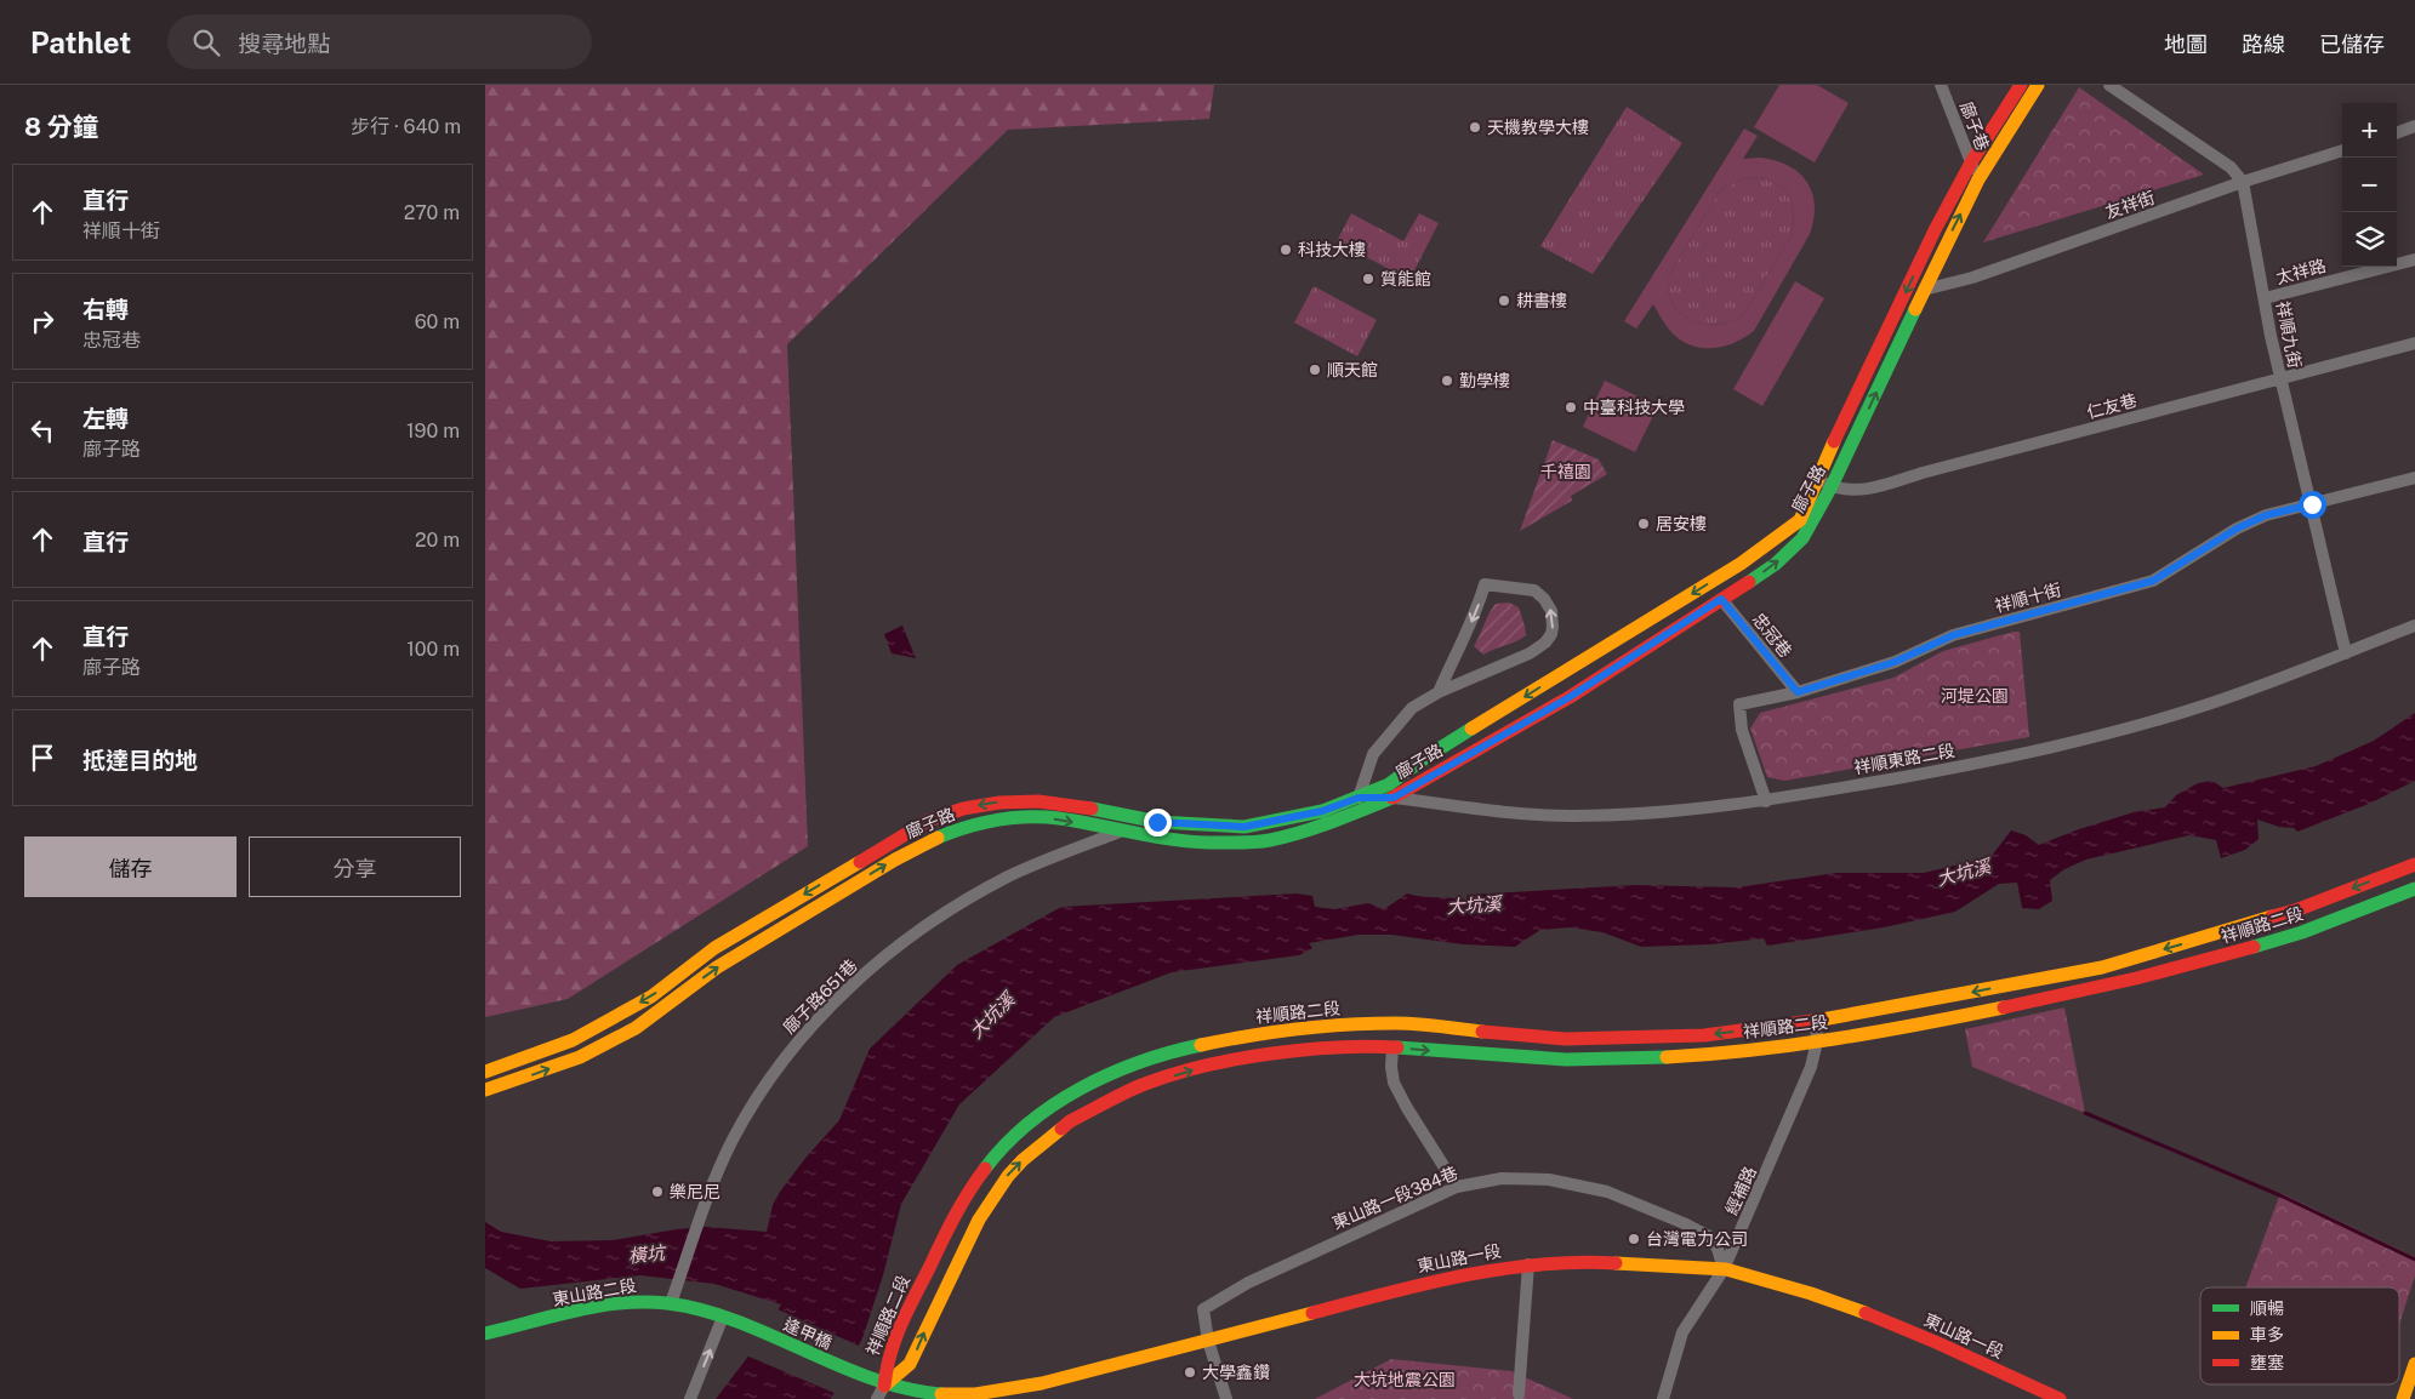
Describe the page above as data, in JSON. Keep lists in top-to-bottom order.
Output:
{
  "streets": {
    "main road": [
      "廍子路",
      "祥順路二段",
      "東山路一段",
      "東山路二段",
      "逢甲橋"
    ],
    "street": [
      "廍子巷",
      "友祥街",
      "太祥路",
      "祥順九街",
      "仁友巷",
      "祥順十街",
      "忠冠巷",
      "祥順東路二段",
      "廍子路651巷",
      "經補路",
      "東山路一段384巷"
    ]
  },
  "crossings": [
    ["廍子巷", "廍子路"],
    ["友祥街", "祥順九街"],
    ["友祥街", "廍子路"],
    ["太祥路", "祥順九街"],
    ["祥順九街", "仁友巷"],
    ["祥順九街", "祥順十街"],
    ["祥順九街", "祥順東路二段"],
    ["仁友巷", "廍子路"],
    ["廍子路", "忠冠巷"],
    ["廍子路", "祥順東路二段"],
    ["廍子路", "廍子路651巷"],
    ["祥順十街", "忠冠巷"],
    ["祥順十街", "祥順東路二段"],
    ["祥順路二段", "經補路"],
    ["祥順路二段", "東山路一段"],
    ["廍子路651巷", "東山路二段"],
    ["經補路", "東山路一段384巷"],
    ["經補路", "東山路一段"],
    ["東山路一段384巷", "東山路一段"],
    ["東山路一段", "逢甲橋"],
    ["東山路二段", "逢甲橋"]
  ],
  "water": ["大坑溪", "橫坑"],
  "parks": ["千禧園", "河堤公園", "大坑地震公園"],
  "places": [
    "天機教學大樓",
    "科技大樓",
    "質能館",
    "耕書樓",
    "順天館",
    "勤學樓",
    "中臺科技大學",
    "居安樓",
    "樂尼尼",
    "台灣電力公司",
    "大學鑫鑽"
  ],
  "legend": ["順暢", "車多", "壅塞"],
  "page": {
    "header": "Pathlet",
    "search": "搜尋地點",
    "nav": ["地圖", "路線", "已儲存"],
    "heading": ["8 分鐘", "步行 · 640 m"],
    "map_buttons": ["+", "−"],
    "list": [
      ["直行", "祥順十街", "270 m"],
      ["右轉", "忠冠巷", "60 m"],
      ["左轉", "廍子路", "190 m"],
      ["直行", "20 m"],
      ["直行", "廍子路", "100 m"],
      "抵達目的地"
    ],
    "buttons": ["儲存", "分享"]
  }
}
